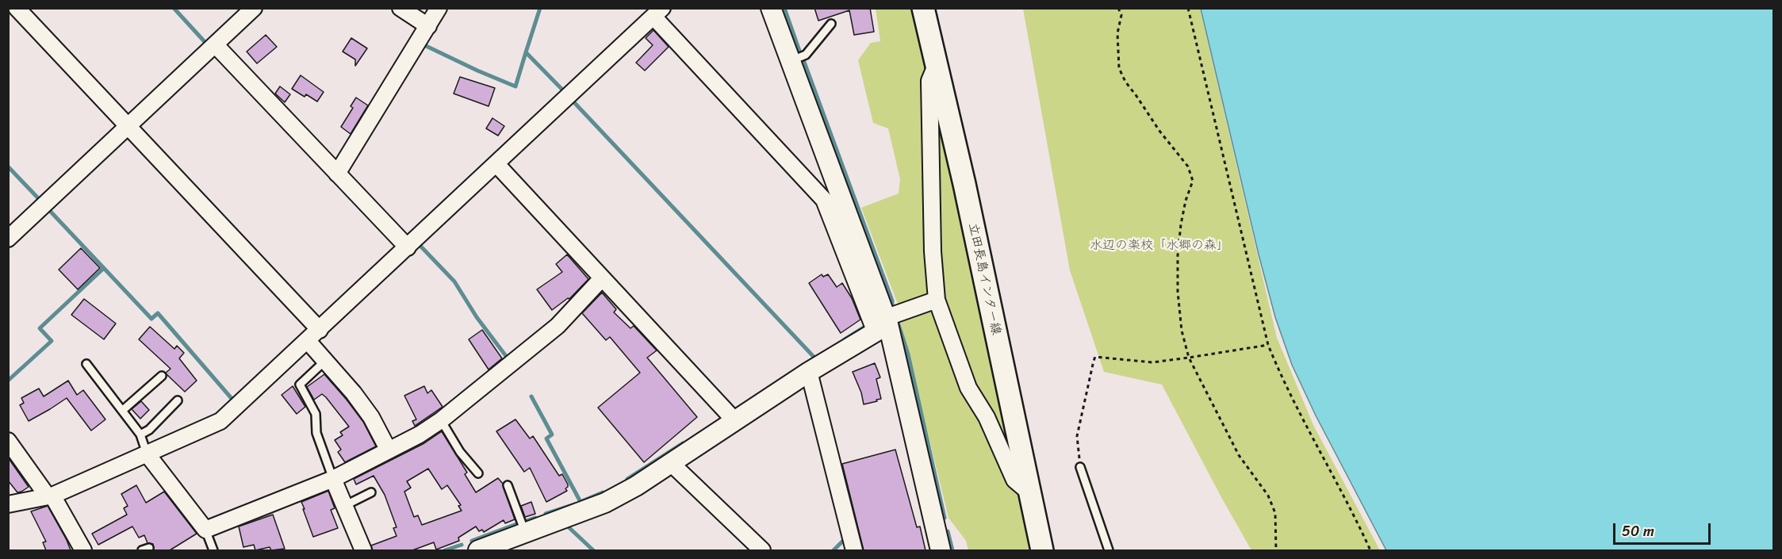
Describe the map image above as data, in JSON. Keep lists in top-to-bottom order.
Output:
{
  "streets": {
    "main road": ["立田長島インター線"]
  },
  "parks": ["水辺の楽校「水郷の森」"],
  "scale_bar": "50 m"
}
